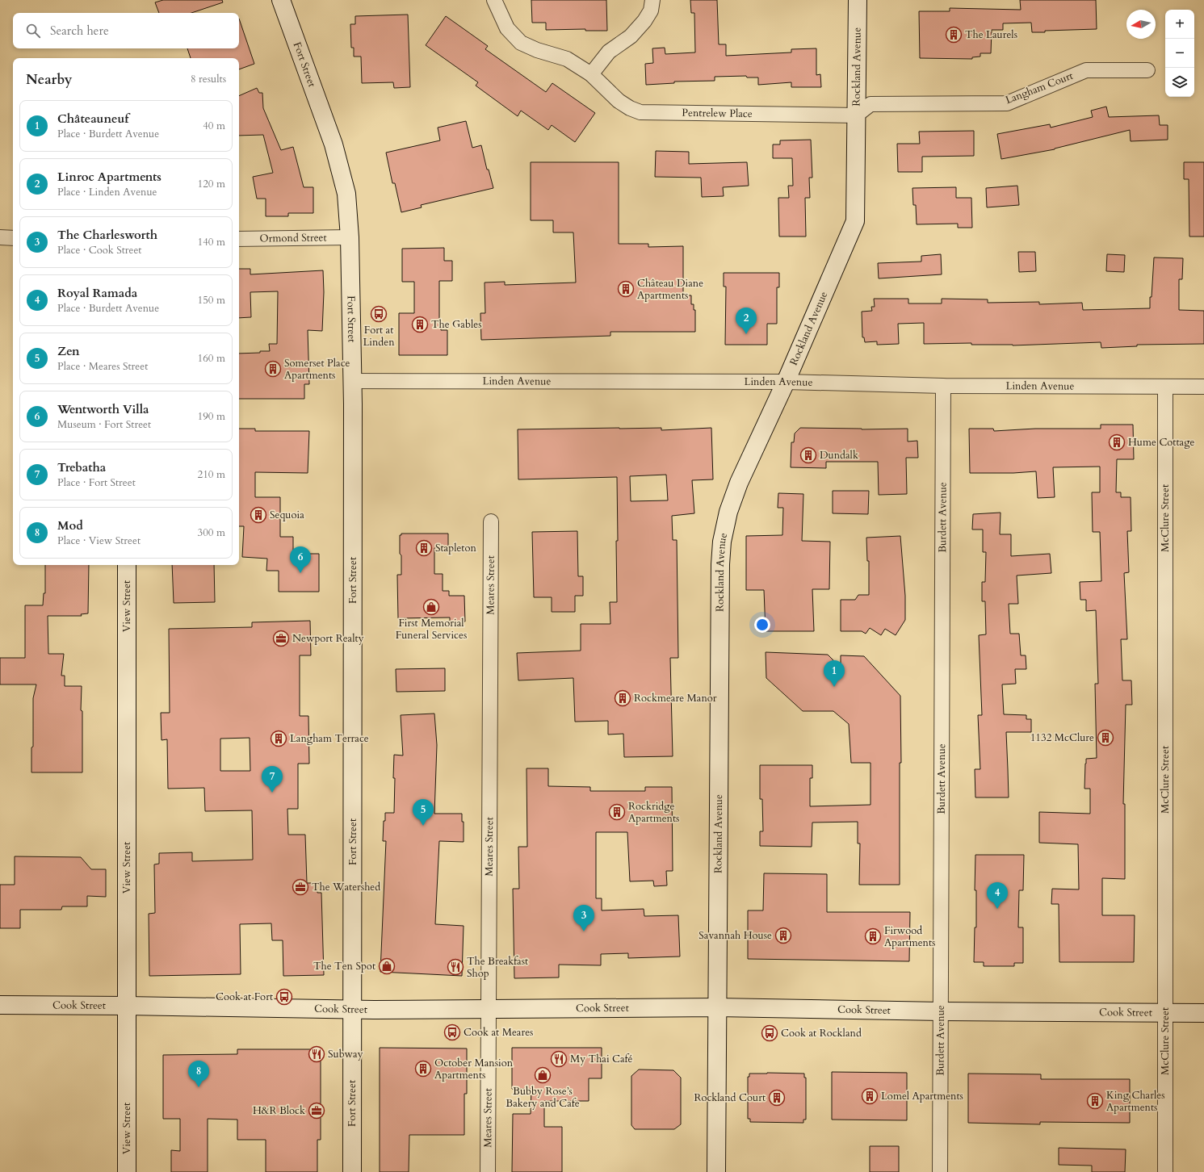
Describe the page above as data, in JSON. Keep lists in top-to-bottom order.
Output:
{
  "streets": {
    "main road": [
      "Fort Street",
      "Rockland Avenue",
      "View Street",
      "Cook Street"
    ],
    "street": [
      "Langham Court",
      "Pentrelew Place",
      "Ormond Street",
      "Linden Avenue",
      "Burdett Avenue",
      "McClure Street",
      "Meares Street"
    ]
  },
  "crossings": [
    ["Fort Street", "Ormond Street"],
    ["Fort Street", "Linden Avenue"],
    ["Fort Street", "Cook Street"],
    ["Rockland Avenue", "Langham Court"],
    ["Rockland Avenue", "Pentrelew Place"],
    ["Rockland Avenue", "Linden Avenue"],
    ["Rockland Avenue", "Cook Street"],
    ["Langham Court", "Pentrelew Place"],
    ["Linden Avenue", "Burdett Avenue"],
    ["Linden Avenue", "McClure Street"],
    ["Burdett Avenue", "Cook Street"],
    ["McClure Street", "Cook Street"],
    ["Meares Street", "Cook Street"],
    ["View Street", "Cook Street"]
  ],
  "places": {
    "building": [
      "The Laurels",
      "Château Diane Apartments",
      "The Gables",
      "Somerset Place Apartments",
      "Hume Cottage",
      "Dundalk",
      "Sequoia",
      "Stapleton",
      "Rockmeare Manor",
      "1132 McClure",
      "Langham Terrace",
      "Rockridge Apartments",
      "Savannah House",
      "Firwood Apartments",
      "October Mansion Apartments",
      "Lomel Apartments",
      "Rockland Court",
      "King Charles Apartments"
    ],
    "bus stop": [
      "Fort at Linden",
      "Cook at Fort",
      "Cook at Meares",
      "Cook at Rockland"
    ],
    "shop": ["First Memorial Funeral Services", "The Ten Spot", "Bubby Rose’s Bakery and Cafe"],
    "office": ["Newport Realty", "The Watershed", "H&R Block"],
    "restaurant": ["The Breakfast Shop", "Subway", "My Thai Café"]
  },
  "north": "left",
  "page": {
    "map_buttons": ["+", "−"],
    "search": "Search here",
    "heading": ["Nearby", "8 results"],
    "list": [
      {
        "mark": "1",
        "name": "Châteauneuf",
        "note": "Place · Burdett Avenue",
        "value": "40 m"
      },
      {
        "mark": "2",
        "name": "Linroc Apartments",
        "note": "Place · Linden Avenue",
        "value": "120 m"
      },
      {
        "mark": "3",
        "name": "The Charlesworth",
        "note": "Place · Cook Street",
        "value": "140 m"
      },
      {
        "mark": "4",
        "name": "Royal Ramada",
        "note": "Place · Burdett Avenue",
        "value": "150 m"
      },
      {
        "mark": "5",
        "name": "Zen",
        "note": "Place · Meares Street",
        "value": "160 m"
      },
      {
        "mark": "6",
        "name": "Wentworth Villa",
        "note": "Museum · Fort Street",
        "value": "190 m"
      },
      {
        "mark": "7",
        "name": "Trebatha",
        "note": "Place · Fort Street",
        "value": "210 m"
      },
      {
        "mark": "8",
        "name": "Mod",
        "note": "Place · View Street",
        "value": "300 m"
      }
    ],
    "pins": [
      "2",
      "6",
      "1",
      "7",
      "5",
      "4",
      "3",
      "8"
    ]
  }
}
